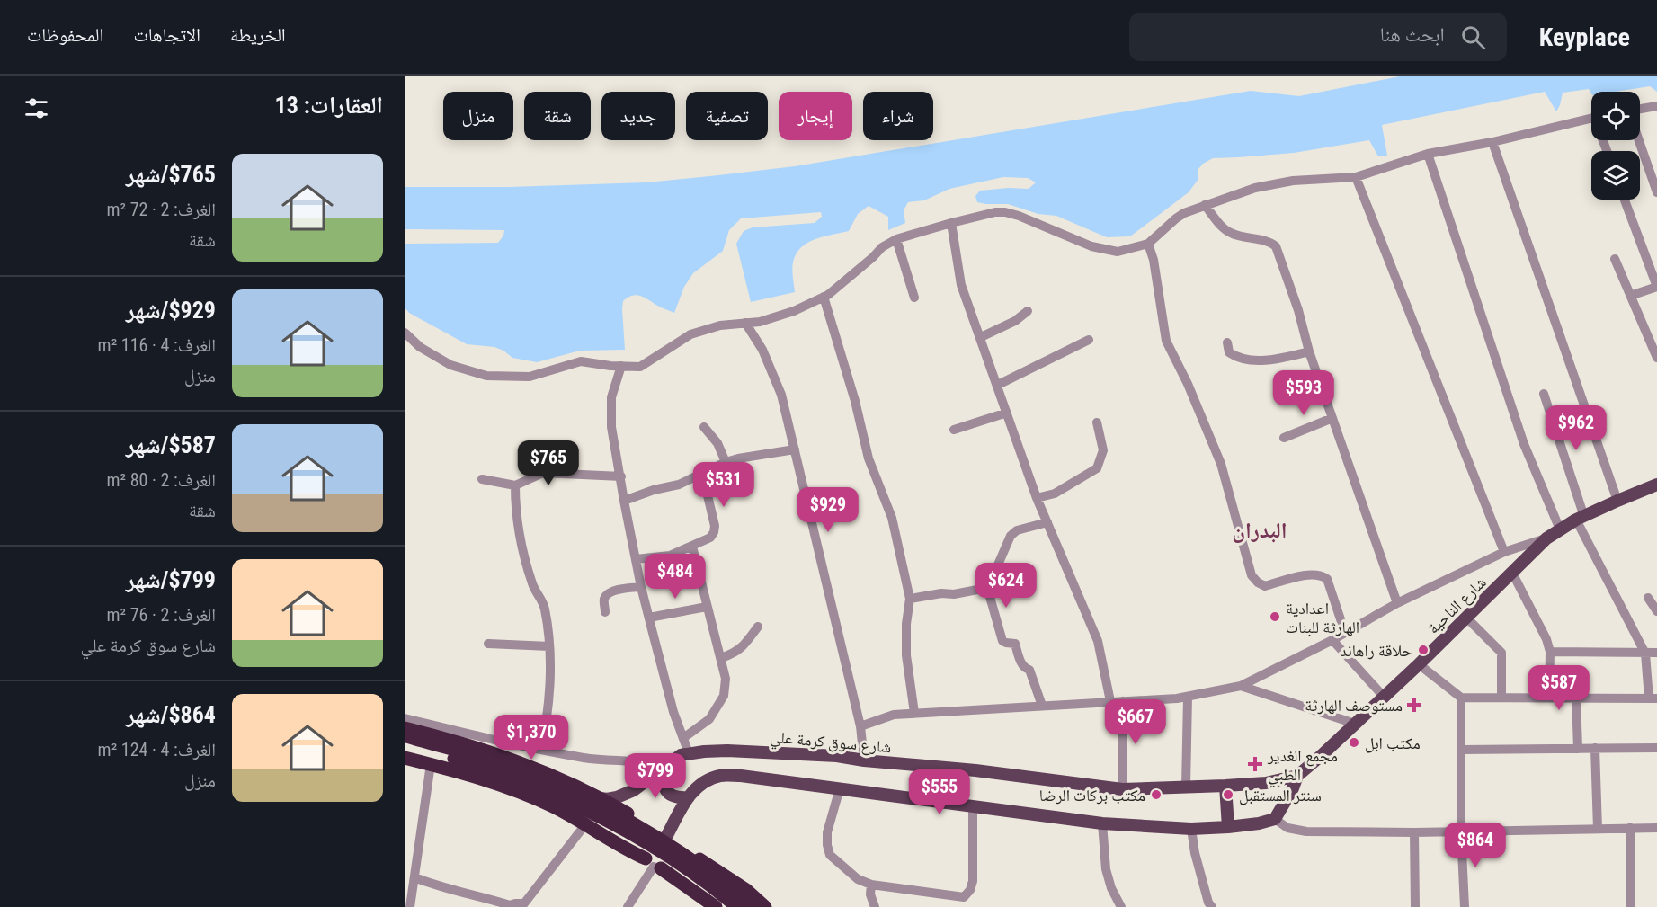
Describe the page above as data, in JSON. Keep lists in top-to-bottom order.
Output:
{
  "streets": {
    "main road": ["شارع الناحية", "شارع سوق كرمة علي"]
  },
  "crossings": [
    ["شارع الناحية", "شارع سوق كرمة علي"]
  ],
  "districts": ["البدران"],
  "places": {
    "other": [
      "اعدادية الهارثة للبنات",
      "حلاقة راهاند",
      "مكتب ابل",
      "مكتب بركات الرضا",
      "سنتر المستقبل"
    ],
    "health": ["مستوصف الهارثة", "مجمع الغدير الطبي"]
  },
  "page": {
    "header": "Keyplace",
    "search": "ابحث هنا",
    "nav": ["الخريطة", "الاتجاهات", "المحفوظات"],
    "heading": "العقارات: 13",
    "chip": [
      "شراء",
      "إيجار",
      "تصفية",
      "جديد",
      "شقة",
      "منزل"
    ],
    "list": [
      {
        "name": "$765/شهر",
        "note": "الغرف: 2 · 72 m² · شقة"
      },
      {
        "name": "$929/شهر",
        "note": "الغرف: 4 · 116 m² · منزل"
      },
      {
        "name": "$587/شهر",
        "note": "الغرف: 2 · 80 m² · شقة"
      },
      {
        "name": "$799/شهر",
        "note": "الغرف: 2 · 76 m² · شارع سوق كرمة علي"
      },
      {
        "name": "$864/شهر",
        "note": "الغرف: 4 · 124 m² · منزل"
      }
    ],
    "price": [
      "$593",
      "$962",
      "$765",
      "$531",
      "$929",
      "$484",
      "$624",
      "$587",
      "$667",
      "$1,370",
      "$799",
      "$555",
      "$864"
    ]
  }
}
